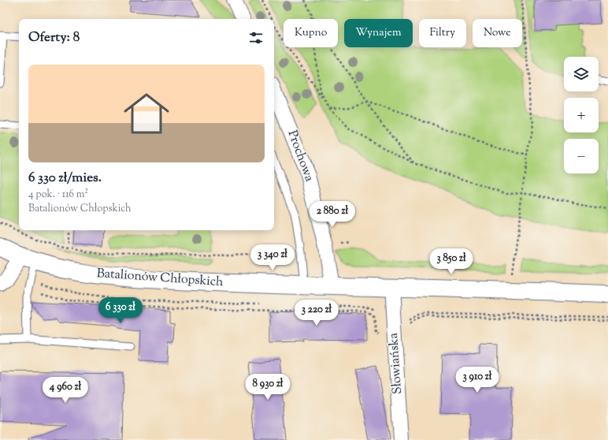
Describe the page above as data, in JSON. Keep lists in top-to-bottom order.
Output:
{
  "streets": {
    "main road": ["Batalionów Chłopskich"],
    "street": ["Prochowa", "Słowiańska"]
  },
  "crossings": [
    ["Prochowa", "Batalionów Chłopskich"],
    ["Batalionów Chłopskich", "Słowiańska"]
  ],
  "page": {
    "chip": [
      "Kupno",
      "Wynajem",
      "Filtry",
      "Nowe"
    ],
    "heading": "Oferty: 8",
    "map_buttons": ["+", "−"],
    "list": [
      {
        "name": "6 330 zł/mies.",
        "note": "4 pok. · 116 m² · Batalionów Chłopskich"
      }
    ],
    "price": [
      "2 880 zł",
      "3 340 zł",
      "3 850 zł",
      "6 330 zł",
      "3 220 zł",
      "3 910 zł",
      "8 930 zł",
      "4 960 zł"
    ]
  }
}
